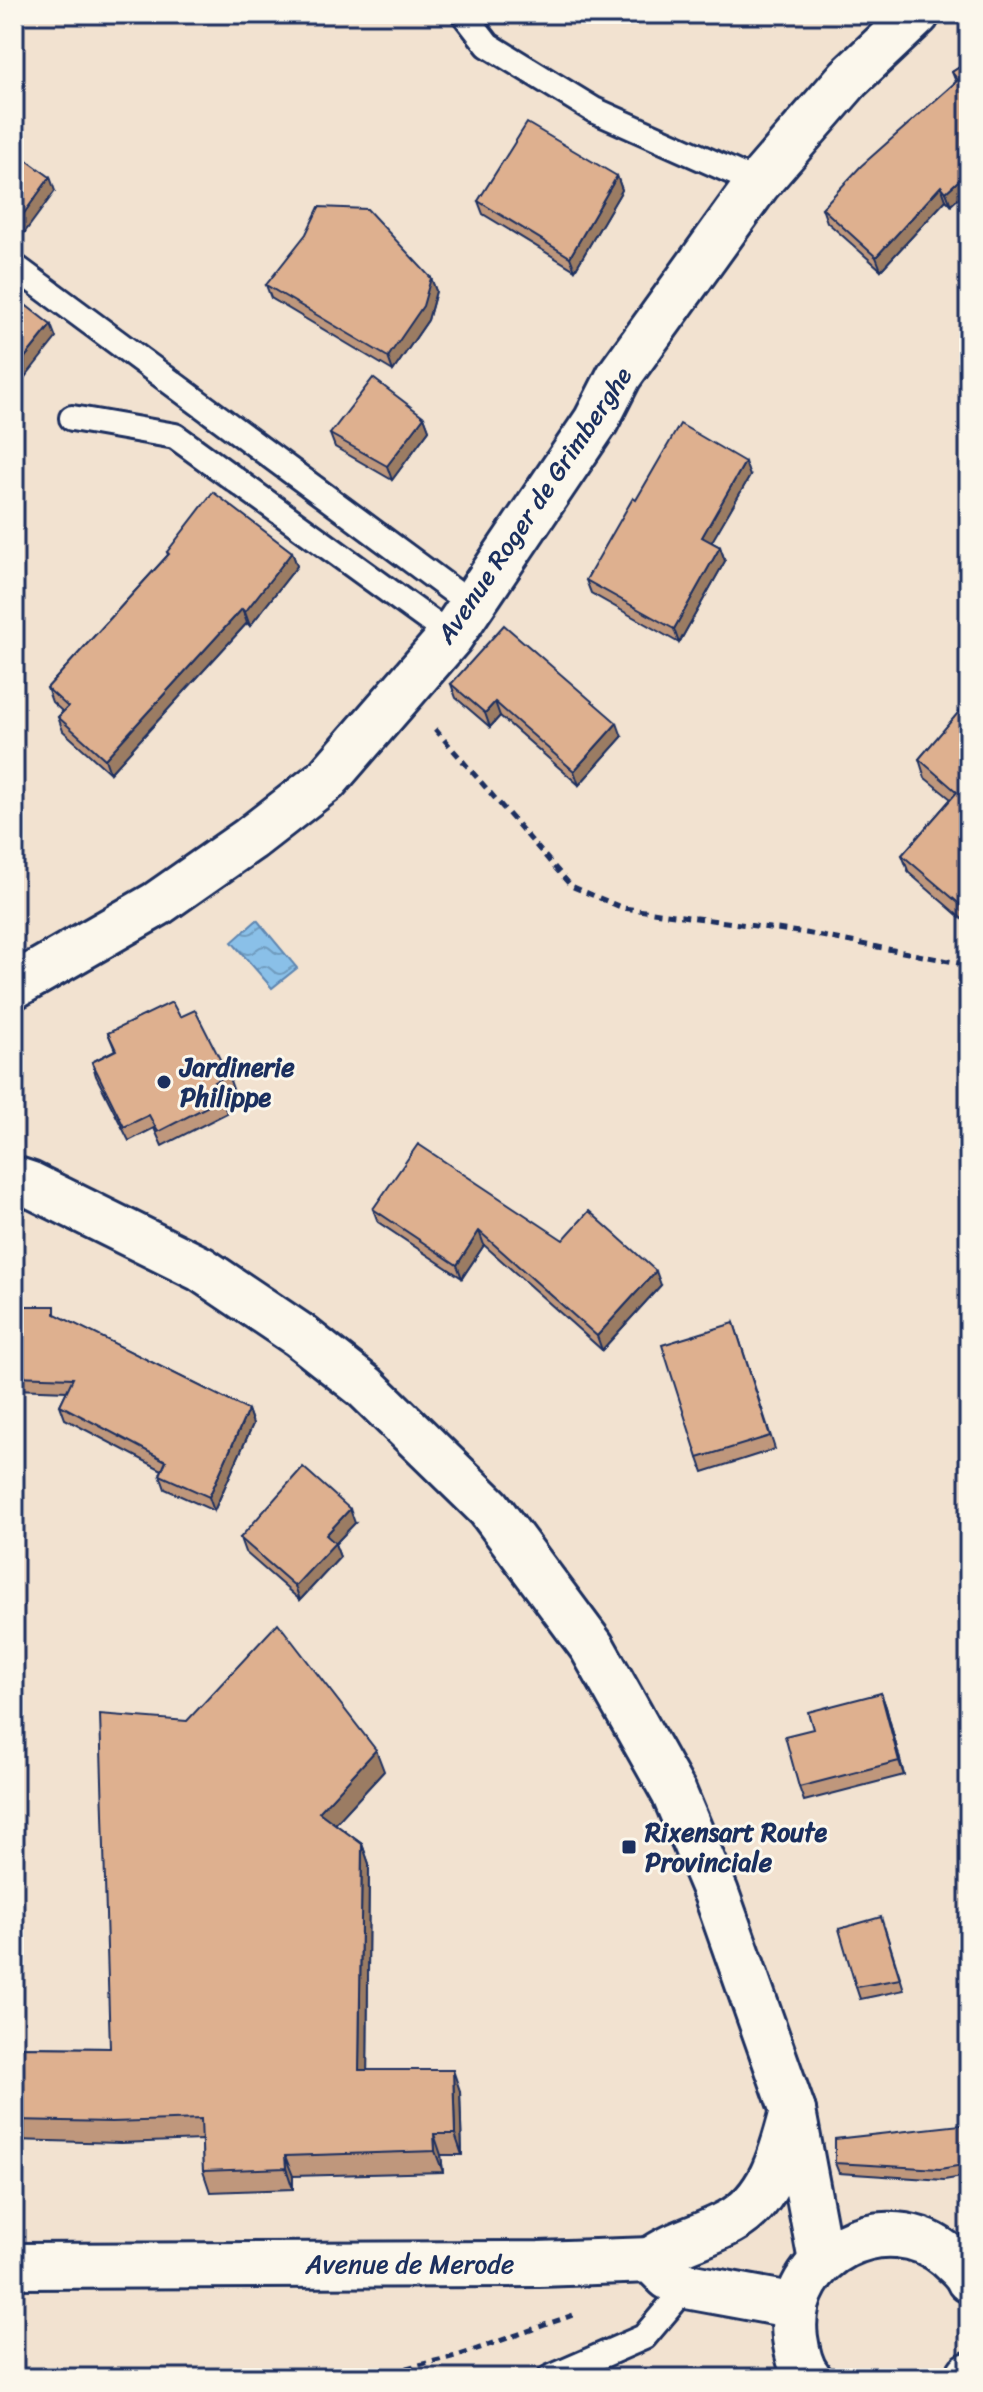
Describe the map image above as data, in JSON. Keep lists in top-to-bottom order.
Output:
{
  "streets": {
    "street": ["Avenue Roger de Grimberghe", "Avenue de Merode"]
  },
  "places": {
    "other": ["Jardinerie Philippe"],
    "transit": ["Rixensart Route Provinciale"]
  }
}
